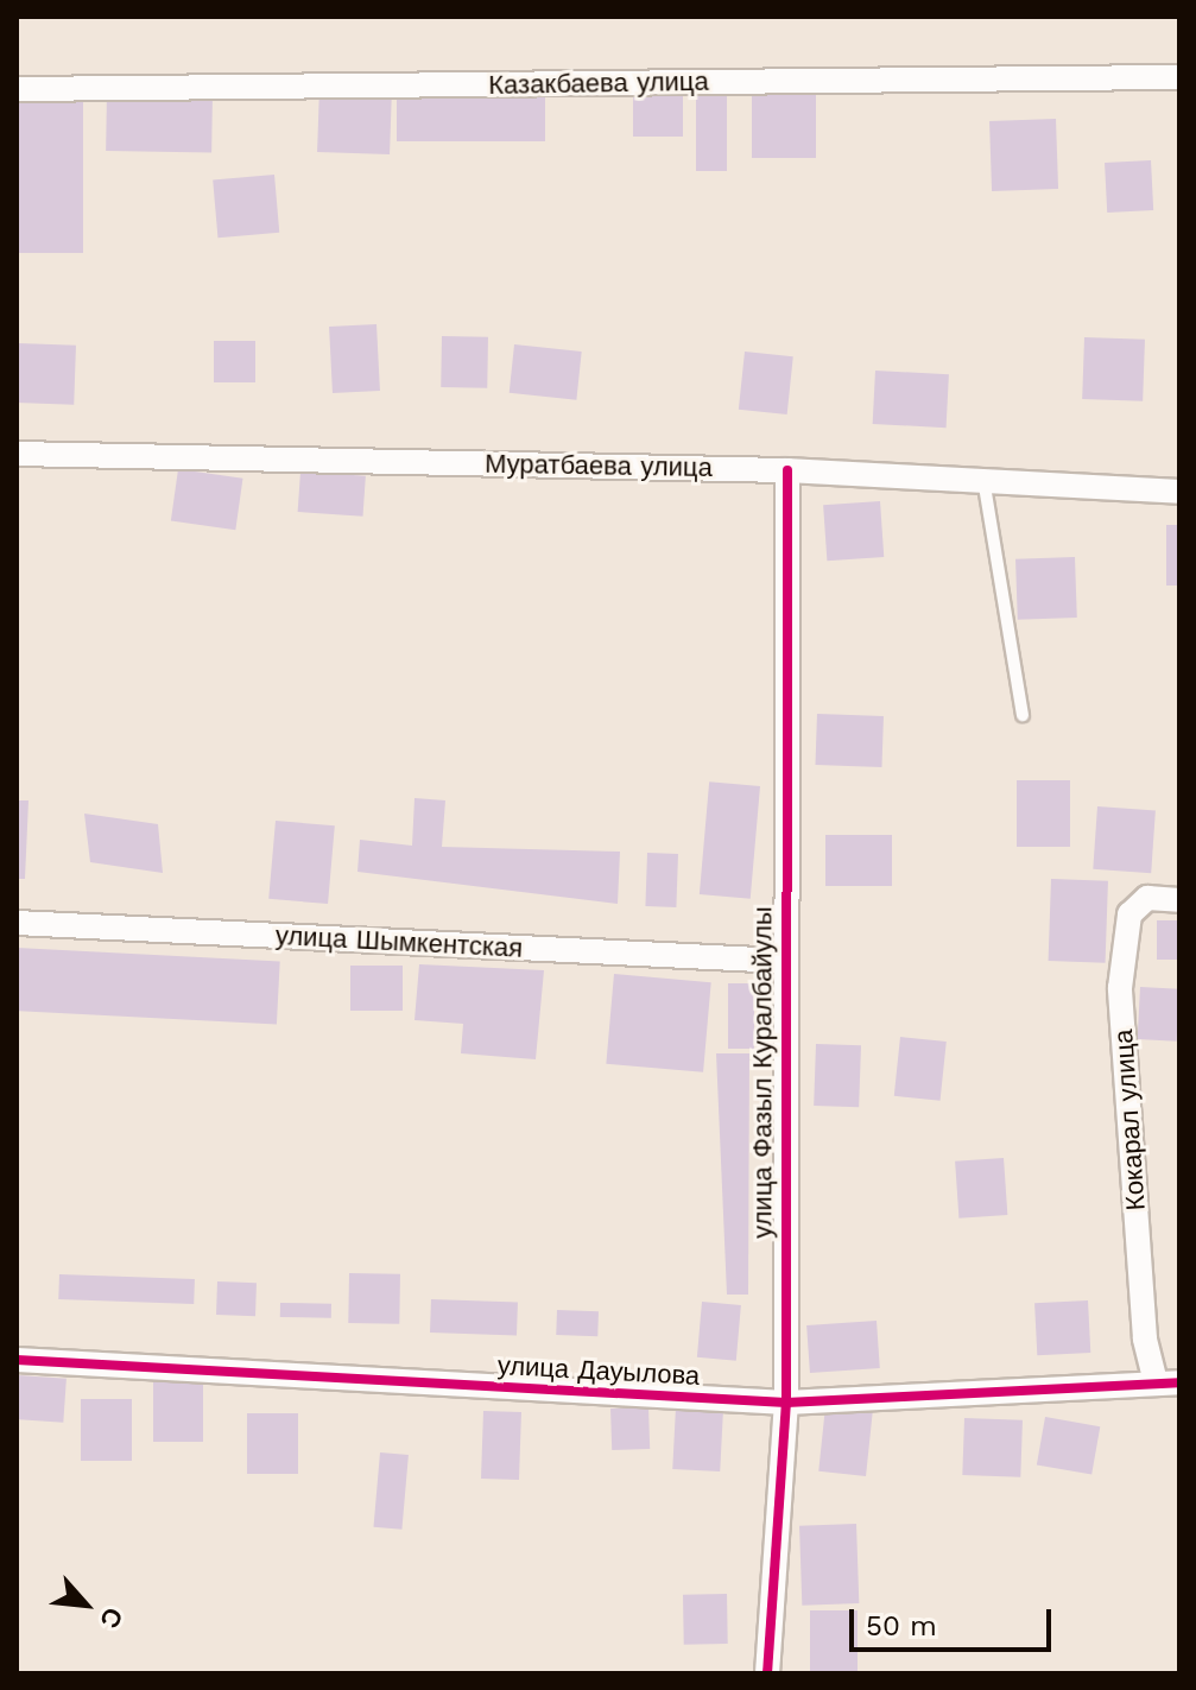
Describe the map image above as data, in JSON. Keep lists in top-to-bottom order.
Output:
{
  "streets": {
    "street": [
      "Казакбаева улица",
      "Муратбаева улица",
      "улица Шымкентская",
      "улица Фазыл Куралбайулы",
      "Кокарал улица",
      "улица Дауылова"
    ]
  },
  "crossings": [
    ["Муратбаева улица", "улица Фазыл Куралбайулы"],
    ["улица Шымкентская", "улица Фазыл Куралбайулы"],
    ["улица Фазыл Куралбайулы", "улица Дауылова"],
    ["Кокарал улица", "улица Дауылова"]
  ],
  "scale_bar": "50 m",
  "north": "bottom right"
}
